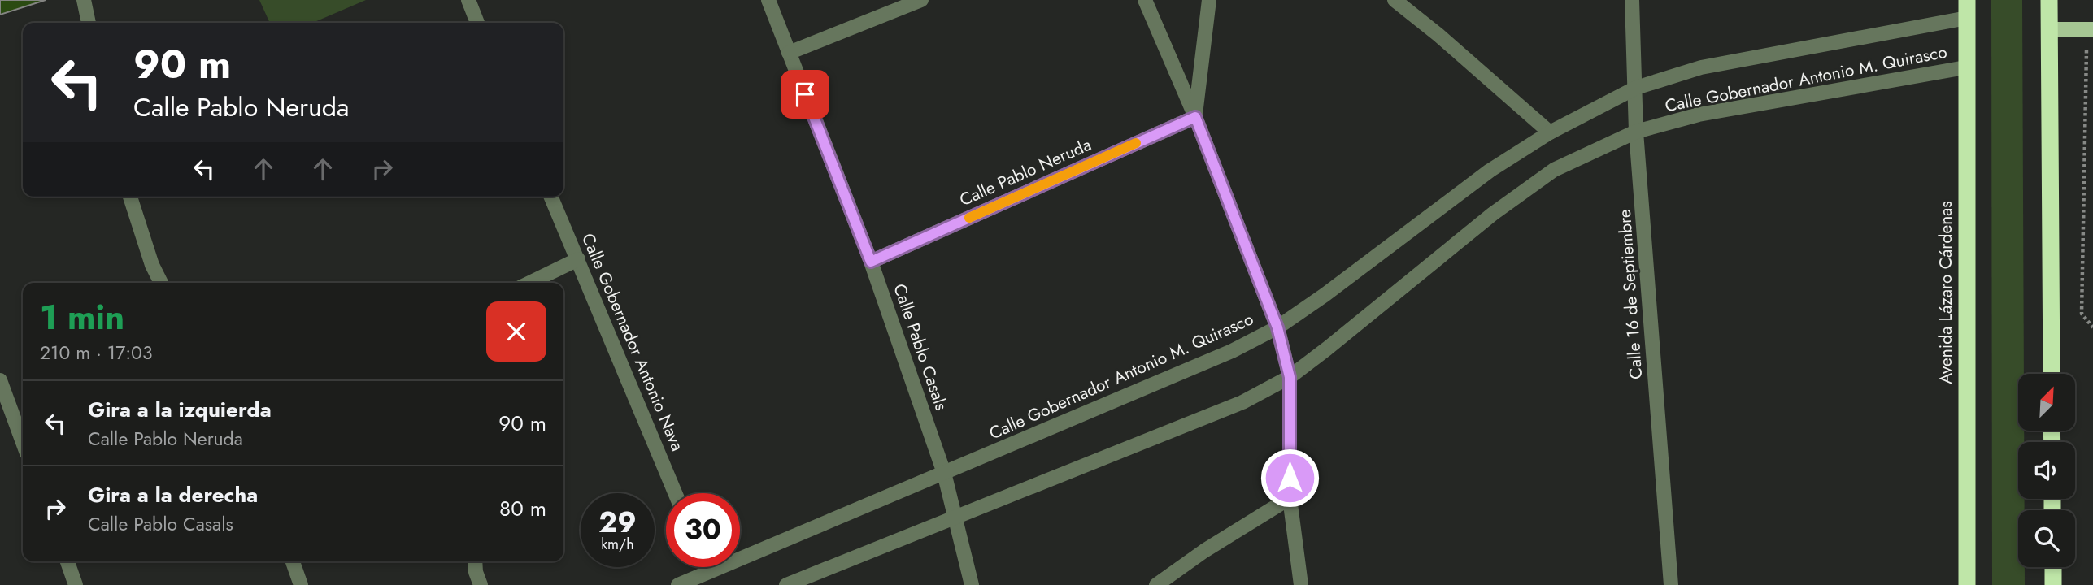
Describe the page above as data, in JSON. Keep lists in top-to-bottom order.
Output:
{
  "streets": {
    "highway": ["Avenida Lázaro Cárdenas"],
    "street": [
      "Calle Gobernador Antonio M. Quirasco",
      "Calle Pablo Neruda",
      "Calle 16 de Septiembre",
      "Calle Gobernador Antonio Nava",
      "Calle Pablo Casals"
    ]
  },
  "crossings": [
    ["Calle Gobernador Antonio M. Quirasco", "Avenida Lázaro Cárdenas"],
    ["Calle Gobernador Antonio M. Quirasco", "Calle 16 de Septiembre"],
    ["Calle Gobernador Antonio M. Quirasco", "Calle Pablo Casals"],
    ["Calle Pablo Neruda", "Calle Pablo Casals"]
  ],
  "north": "top right",
  "page": {
    "turn": ["90 m", "Calle Pablo Neruda"],
    "heading": ["1 min", "210 m · 17:03"],
    "list": [
      {
        "name": "Gira a la izquierda",
        "note": "Calle Pablo Neruda",
        "value": "90 m"
      },
      {
        "name": "Gira a la derecha",
        "note": "Calle Pablo Casals",
        "value": "80 m"
      }
    ],
    "speed": "29 km/h",
    "limit": "30"
  }
}
